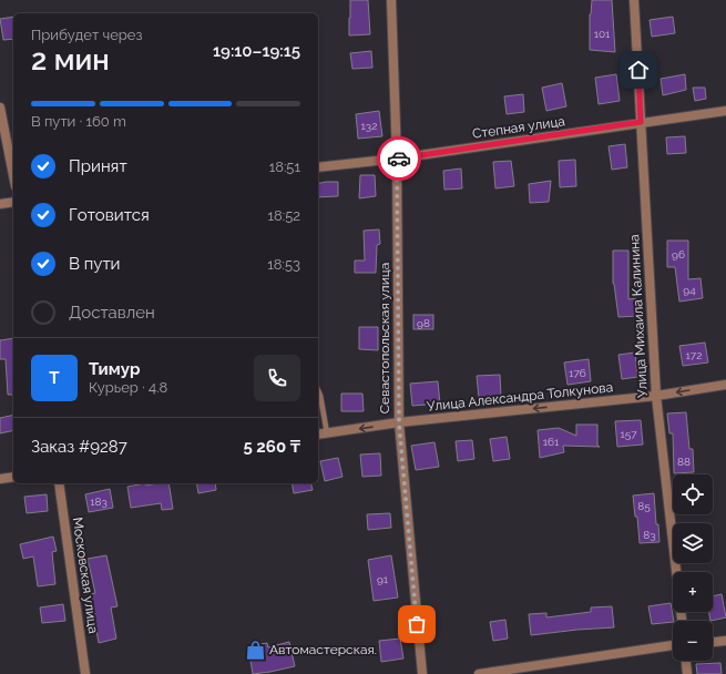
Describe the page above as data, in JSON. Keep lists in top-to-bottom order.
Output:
{
  "streets": {
    "street": [
      "Степная улица",
      "Улица Михаила Калинина",
      "Севастопольская улица",
      "Улица Александра Толкунова",
      "Московская улица"
    ]
  },
  "crossings": [
    ["Степная улица", "Улица Михаила Калинина"],
    ["Степная улица", "Севастопольская улица"],
    ["Улица Михаила Калинина", "Улица Александра Толкунова"],
    ["Севастопольская улица", "Улица Александра Толкунова"]
  ],
  "one_way": ["Улица Александра Толкунова"],
  "places": {
    "shop": ["Автомастерская."]
  },
  "house_numbers": [
    "101",
    "132",
    "96",
    "94",
    "98",
    "172",
    "176",
    "157",
    "161",
    "88",
    "183",
    "85",
    "83",
    "91"
  ],
  "page": {
    "heading": ["2 мин", "Прибудет через", "19:10–19:15"],
    "panel": [
      "Тимур",
      "Курьер · 4.8",
      "Заказ #9287",
      "5 260 ₸"
    ],
    "bar": "В пути · 160 m",
    "list": [
      ["Принят", "18:51"],
      ["Готовится", "18:52"],
      ["В пути", "18:53"],
      "Доставлен"
    ],
    "round": "Т",
    "map_buttons": ["+", "−"]
  }
}
